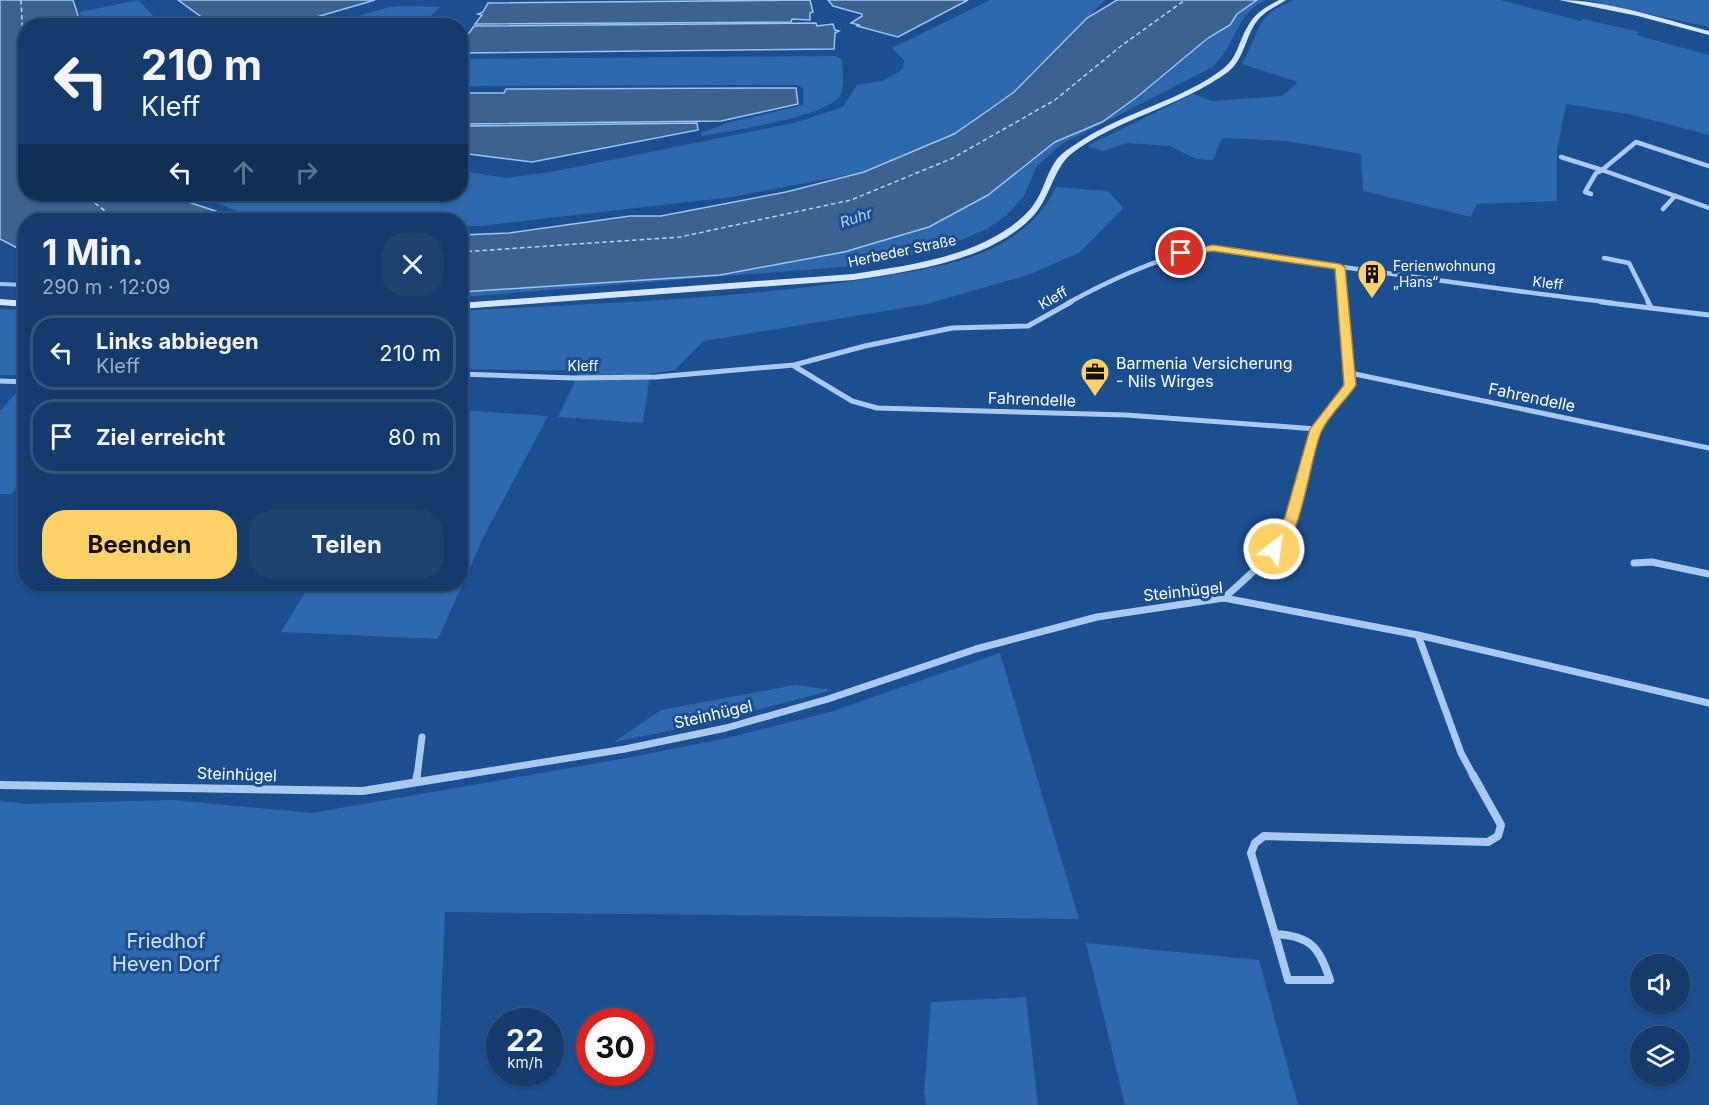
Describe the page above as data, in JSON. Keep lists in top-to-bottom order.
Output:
{
  "streets": {
    "main road": ["Herbeder Straße"],
    "street": ["Kleff", "Fahrendelle", "Steinhügel"]
  },
  "crossings": [
    ["Kleff", "Fahrendelle"]
  ],
  "water": ["Ruhr"],
  "parks": ["Friedhof Heven Dorf"],
  "places": {
    "building": ["Ferienwohnung „Hans“"],
    "office": ["Barmenia Versicherung - Nils Wirges"]
  },
  "page": {
    "turn": ["210 m", "Kleff"],
    "heading": ["1 Min.", "290 m · 12:09"],
    "list": [
      {
        "name": "Links abbiegen",
        "note": "Kleff",
        "value": "210 m"
      },
      {
        "name": "Ziel erreicht",
        "value": "80 m"
      }
    ],
    "buttons": ["Beenden", "Teilen"],
    "speed": "22 km/h",
    "limit": "30"
  }
}
